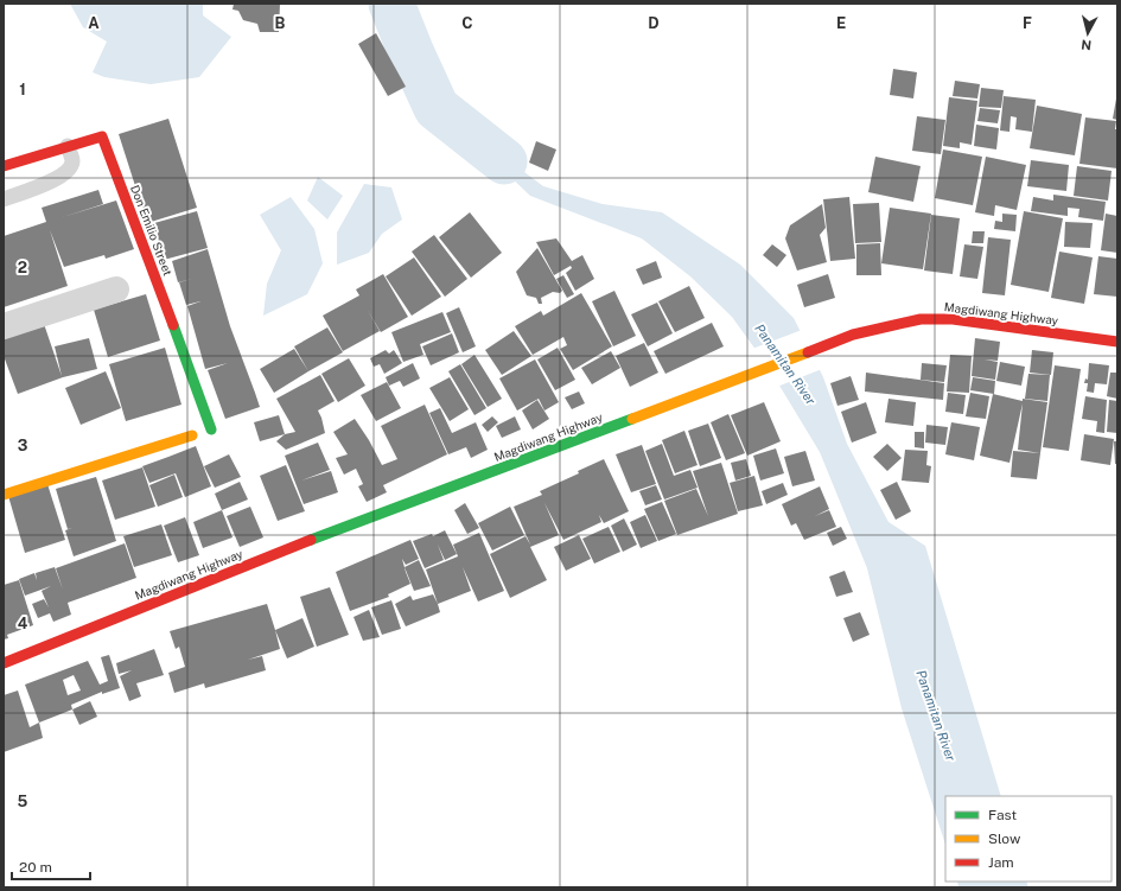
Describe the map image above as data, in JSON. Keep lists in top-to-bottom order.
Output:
{
  "streets": {
    "main road": ["Don Emilio Street", "Magdiwang Highway"]
  },
  "water": ["Panamitan River"],
  "legend": ["Fast", "Slow", "Jam"],
  "scale_bar": "20 m",
  "north": "bottom",
  "grid": {
    "columns": [
      "A",
      "B",
      "C",
      "D",
      "E",
      "F"
    ],
    "rows": [
      "1",
      "2",
      "3",
      "4",
      "5"
    ]
  }
}
